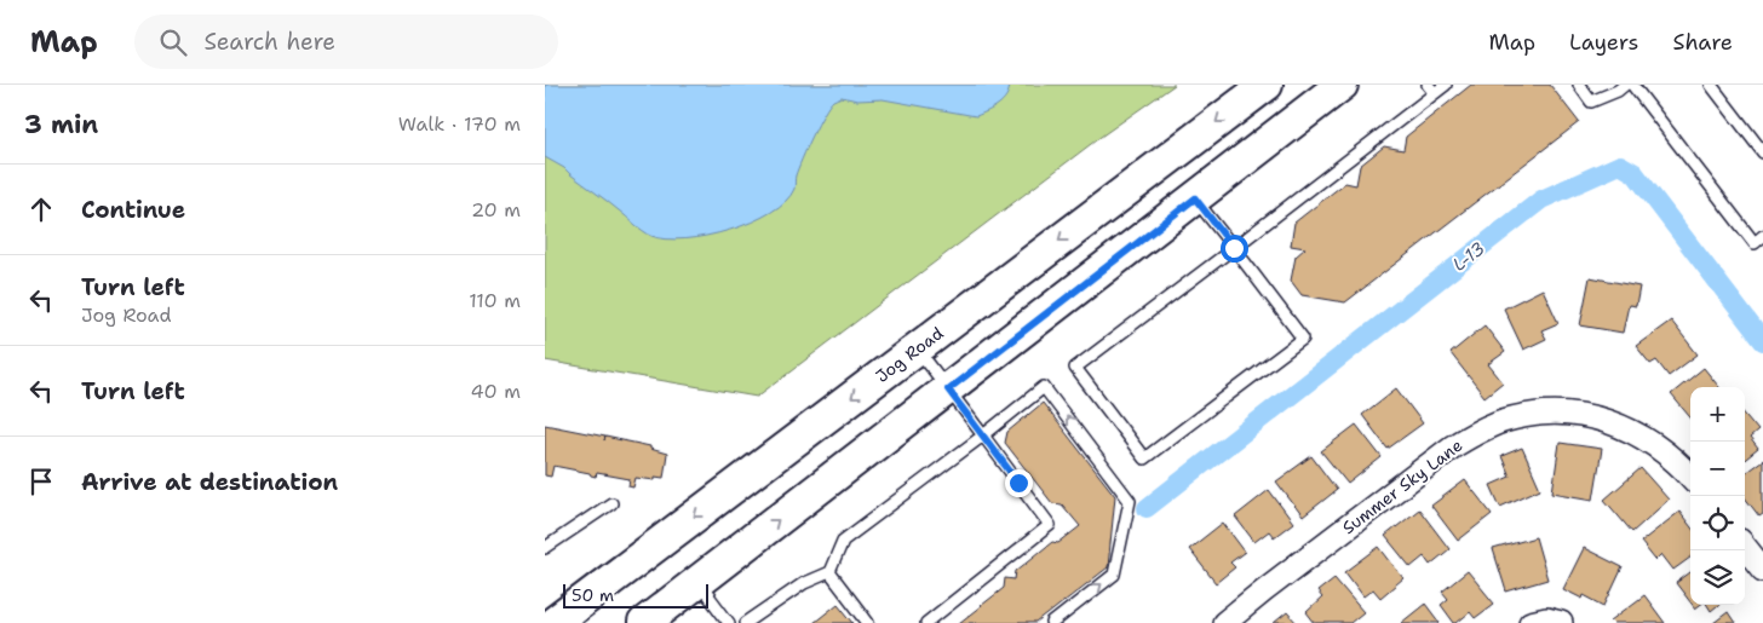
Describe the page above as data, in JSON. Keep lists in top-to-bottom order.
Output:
{
  "streets": {
    "main road": ["Jog Road"],
    "street": ["Summer Sky Lane"]
  },
  "water": ["L-13"],
  "scale_bar": "50 m",
  "page": {
    "header": "Map",
    "search": "Search here",
    "nav": ["Map", "Layers", "Share"],
    "heading": ["3 min", "Walk · 170 m"],
    "list": [
      ["Continue", "20 m"],
      ["Turn left", "Jog Road", "110 m"],
      ["Turn left", "40 m"],
      "Arrive at destination"
    ],
    "map_buttons": ["+", "−"],
    "scale": "50 m"
  }
}
